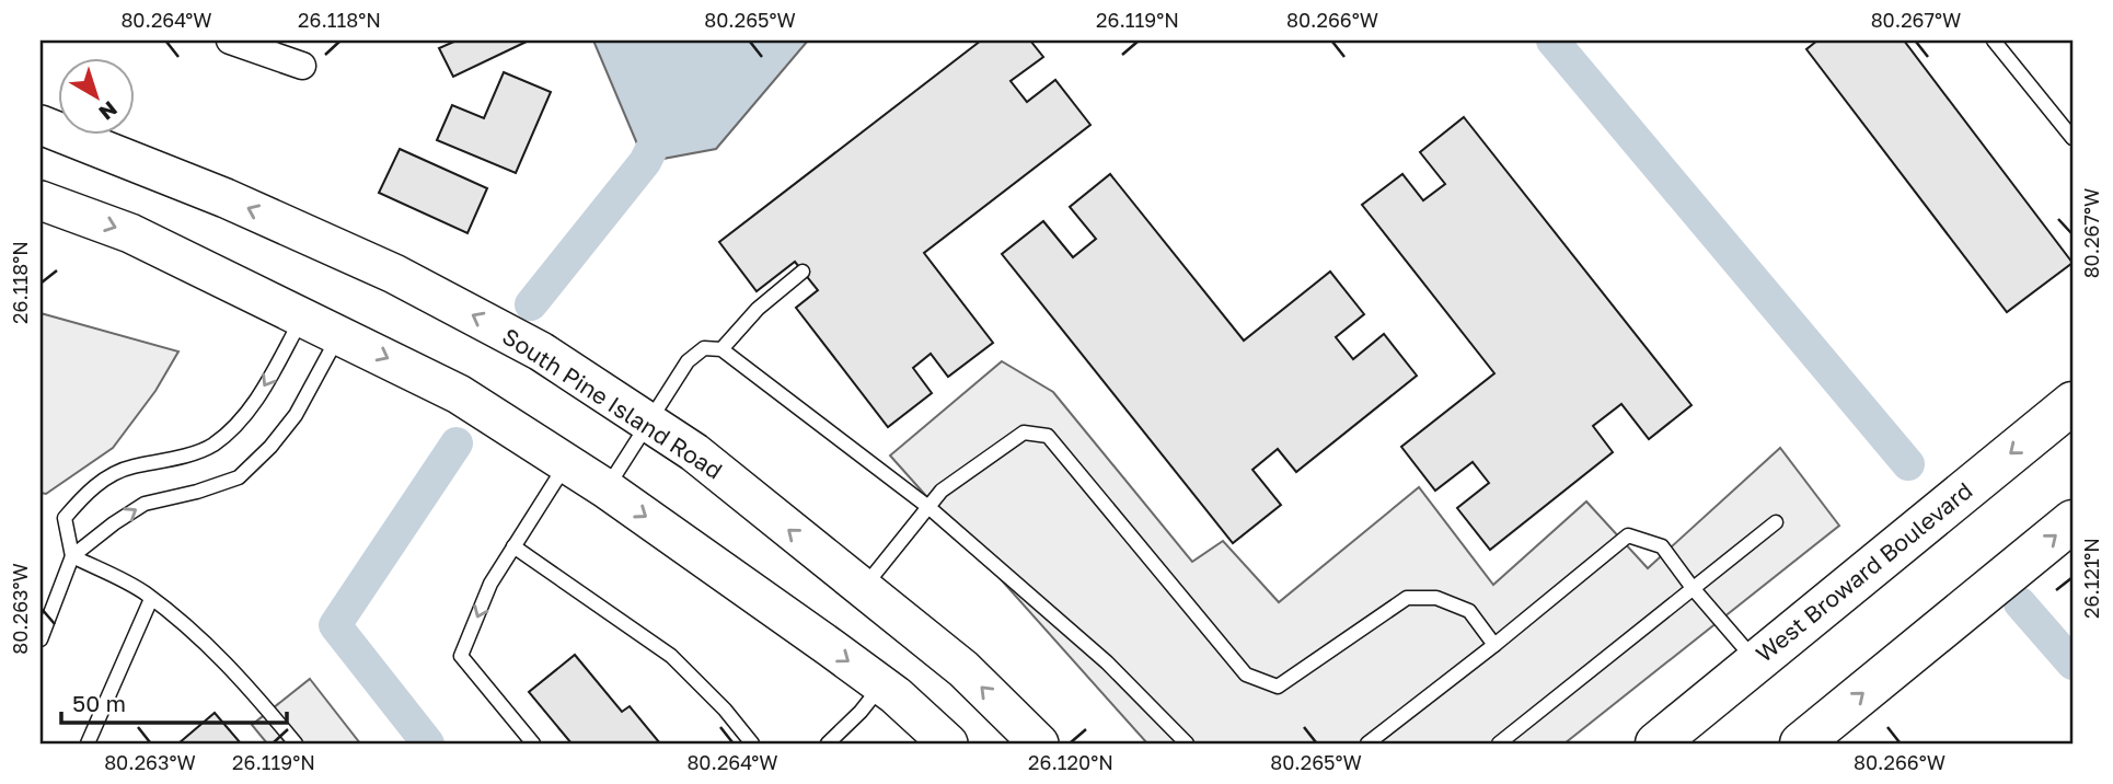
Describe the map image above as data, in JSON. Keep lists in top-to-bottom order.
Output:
{
  "streets": {
    "main road": ["South Pine Island Road", "West Broward Boulevard"]
  },
  "scale_bar": "50 m",
  "north": "bottom right",
  "coordinates": [
    "80.264°W",
    "26.118°N",
    "80.265°W",
    "26.119°N",
    "80.266°W",
    "80.267°W",
    "26.121°N",
    "80.263°W",
    "26.120°N"
  ]
}
